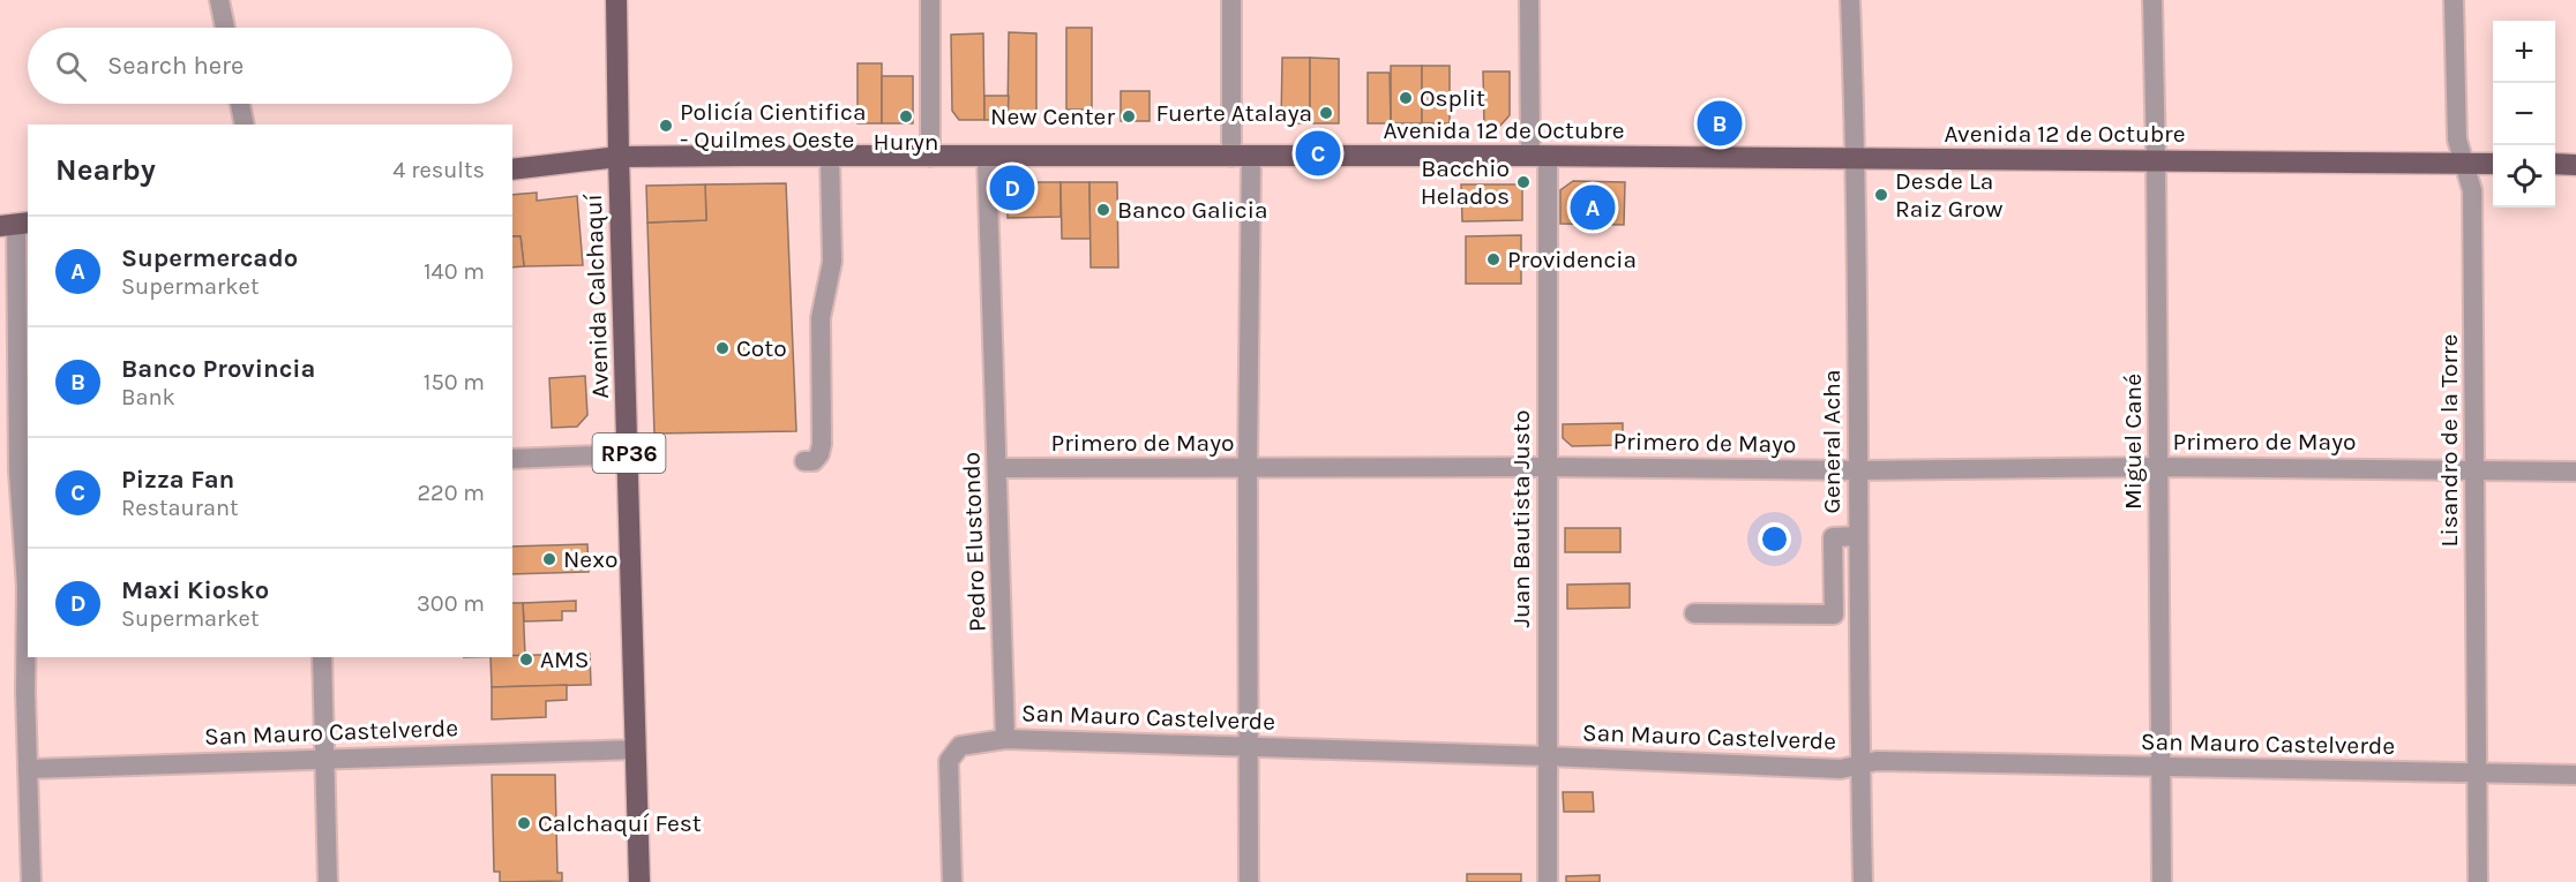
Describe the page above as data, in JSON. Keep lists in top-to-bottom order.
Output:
{
  "streets": {
    "main road": ["Avenida 12 de Octubre", "Avenida Calchaquí", "RP36"],
    "street": [
      "Lisandro de la Torre",
      "General Acha",
      "Miguel Cané",
      "Primero de Mayo",
      "Juan Bautista Justo",
      "Pedro Elustondo",
      "San Mauro Castelverde"
    ]
  },
  "crossings": [
    ["Avenida 12 de Octubre", "Avenida Calchaquí"],
    ["Avenida 12 de Octubre", "Lisandro de la Torre"],
    ["Avenida 12 de Octubre", "General Acha"],
    ["Avenida 12 de Octubre", "Miguel Cané"],
    ["Avenida 12 de Octubre", "Juan Bautista Justo"],
    ["Avenida 12 de Octubre", "Pedro Elustondo"],
    ["Avenida Calchaquí", "San Mauro Castelverde"],
    ["Lisandro de la Torre", "Primero de Mayo"],
    ["Lisandro de la Torre", "San Mauro Castelverde"],
    ["General Acha", "Primero de Mayo"],
    ["General Acha", "San Mauro Castelverde"],
    ["Miguel Cané", "Primero de Mayo"],
    ["Miguel Cané", "San Mauro Castelverde"],
    ["Primero de Mayo", "Juan Bautista Justo"],
    ["Primero de Mayo", "Pedro Elustondo"],
    ["Juan Bautista Justo", "San Mauro Castelverde"],
    ["Pedro Elustondo", "San Mauro Castelverde"]
  ],
  "places": [
    "Osplit",
    "Fuerte Atalaya",
    "Huryn",
    "New Center",
    "Policía Cientifica - Quilmes Oeste",
    "Bacchio Helados",
    "Desde La Raiz Grow",
    "Banco Galicia",
    "Providencia",
    "Coto",
    "Nexo",
    "AMS",
    "Calchaquí Fest"
  ],
  "page": {
    "map_buttons": ["+", "−"],
    "search": "Search here",
    "pins": [
      "B",
      "C",
      "D",
      "A"
    ],
    "heading": ["Nearby", "4 results"],
    "list": [
      {
        "mark": "A",
        "name": "Supermercado",
        "note": "Supermarket",
        "value": "140 m"
      },
      {
        "mark": "B",
        "name": "Banco Provincia",
        "note": "Bank",
        "value": "150 m"
      },
      {
        "mark": "C",
        "name": "Pizza Fan",
        "note": "Restaurant",
        "value": "220 m"
      },
      {
        "mark": "D",
        "name": "Maxi Kiosko",
        "note": "Supermarket",
        "value": "300 m"
      }
    ]
  }
}
